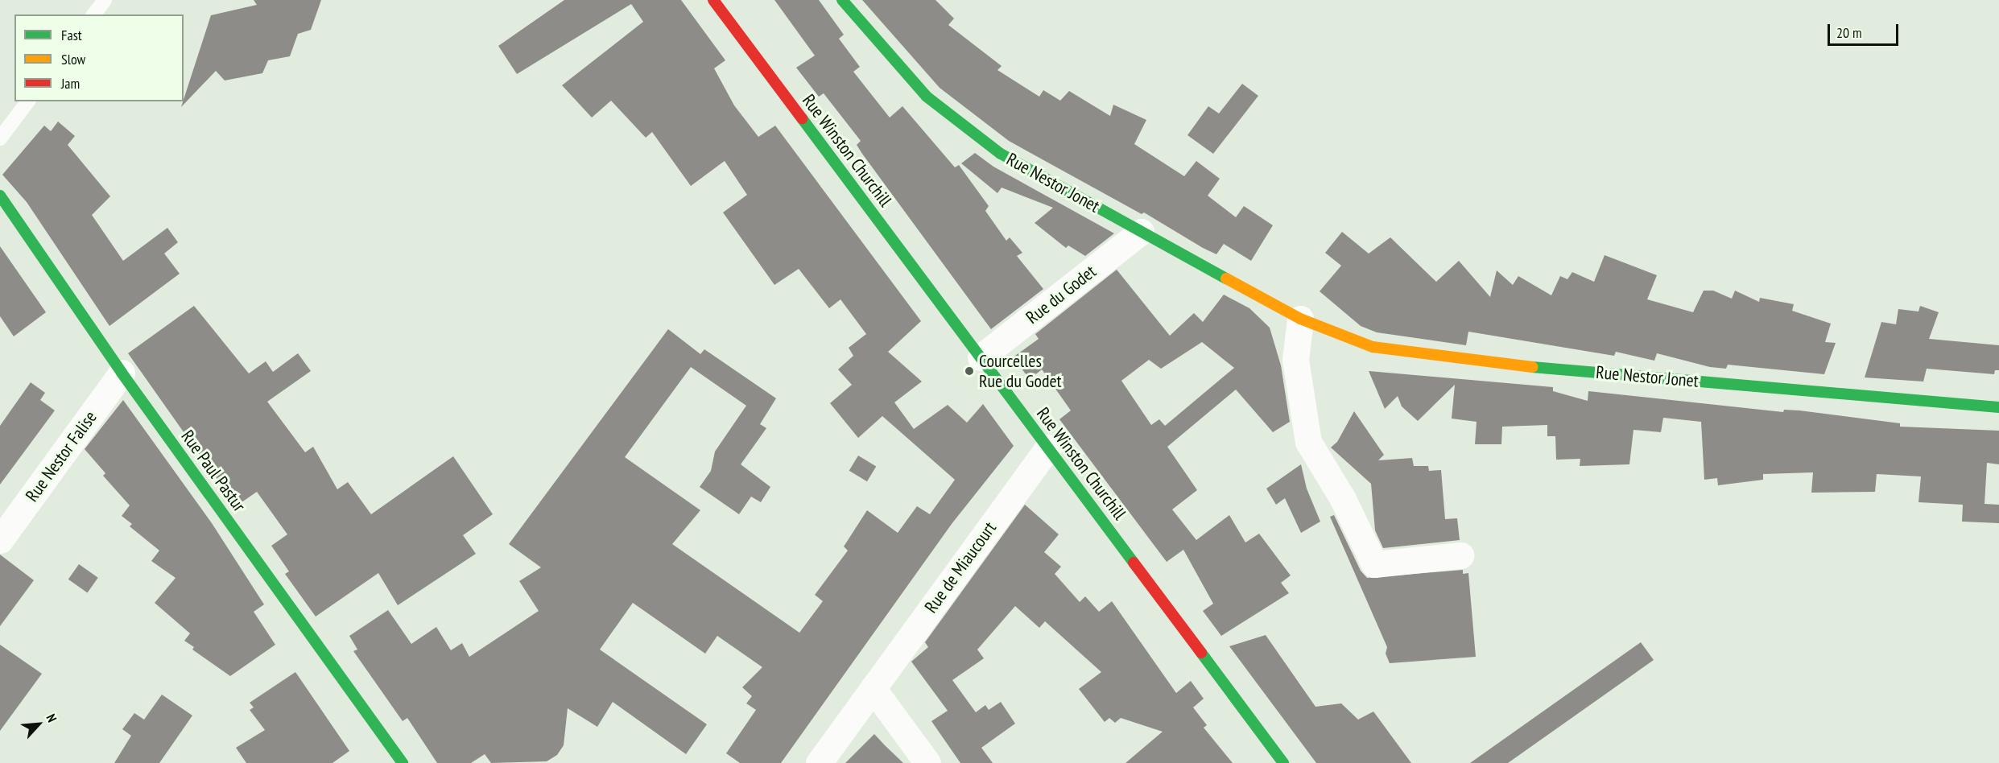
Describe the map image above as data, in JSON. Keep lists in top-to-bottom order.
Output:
{
  "streets": {
    "street": [
      "Rue Winston Churchill",
      "Rue Nestor Jonet",
      "Rue du Godet",
      "Rue Nestor Falise",
      "Rue Paul Pastur",
      "Rue de Miaucourt"
    ]
  },
  "crossings": [
    ["Rue Winston Churchill", "Rue du Godet"],
    ["Rue Winston Churchill", "Rue de Miaucourt"],
    ["Rue Nestor Jonet", "Rue du Godet"],
    ["Rue Nestor Falise", "Rue Paul Pastur"]
  ],
  "places": ["Courcelles Rue du Godet"],
  "legend": ["Fast", "Slow", "Jam"],
  "scale_bar": "20 m",
  "north": "top right"
}
